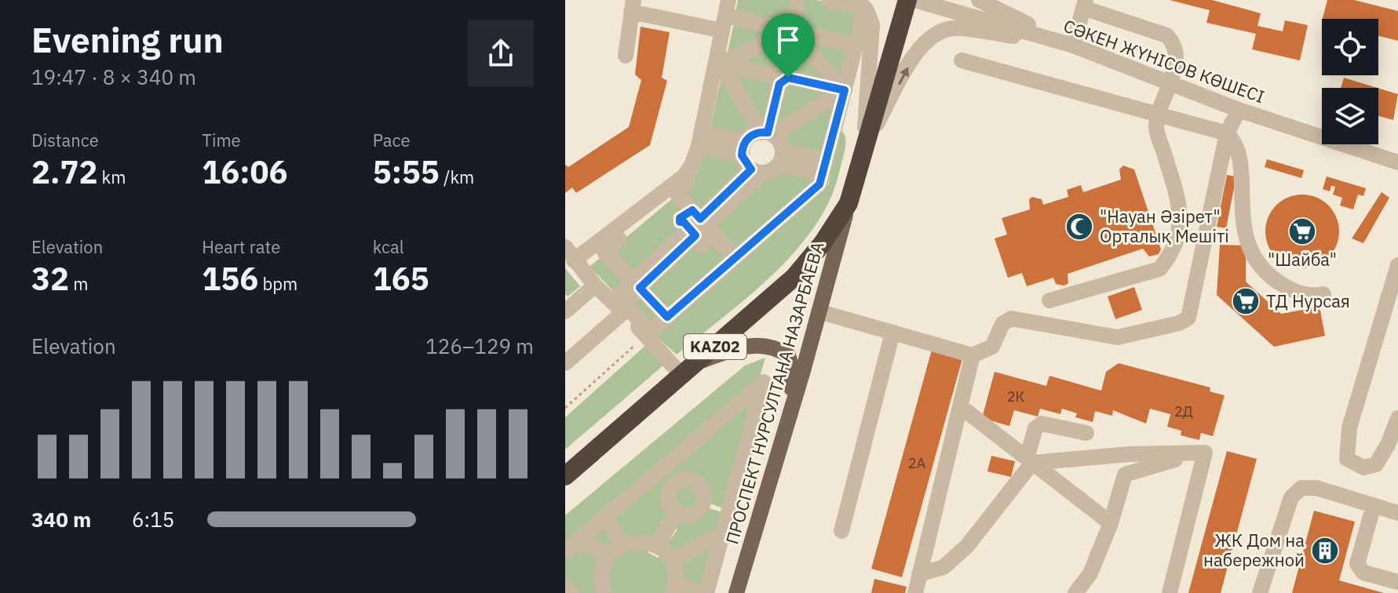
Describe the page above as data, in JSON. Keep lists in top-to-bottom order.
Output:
{
  "streets": {
    "highway": ["KАZ02"],
    "main road": ["ПРОСПЕКТ НУРСУЛТАНА НАЗАРБАЕВА"],
    "street": ["СӘКЕН ЖҮНІСОВ КӨШЕСІ"]
  },
  "crossings": [
    ["KАZ02", "ПРОСПЕКТ НУРСУЛТАНА НАЗАРБАЕВА"]
  ],
  "places": {
    "mosque": ["\"Науан Әзірет\" Орталық Мешіті"],
    "supermarket": ["\"Шайба\"", "ТД Нурсая"],
    "building": ["ЖК Дом на набережной"]
  },
  "house_numbers": ["2К", "2Д", "2А"],
  "page": {
    "heading": ["Evening run", "19:47 · 8 × 340 m"],
    "stats": [
      ["Distance", "2.72 km"],
      ["Time", "16:06"],
      ["Pace", "5:55 /km"],
      ["Elevation", "32 m"],
      ["Heart rate", "156 bpm"],
      ["kcal", "165"]
    ],
    "chart": ["Elevation", "126–129 m"],
    "list": [
      {
        "name": "340 m",
        "note": "6:15"
      }
    ]
  }
}
